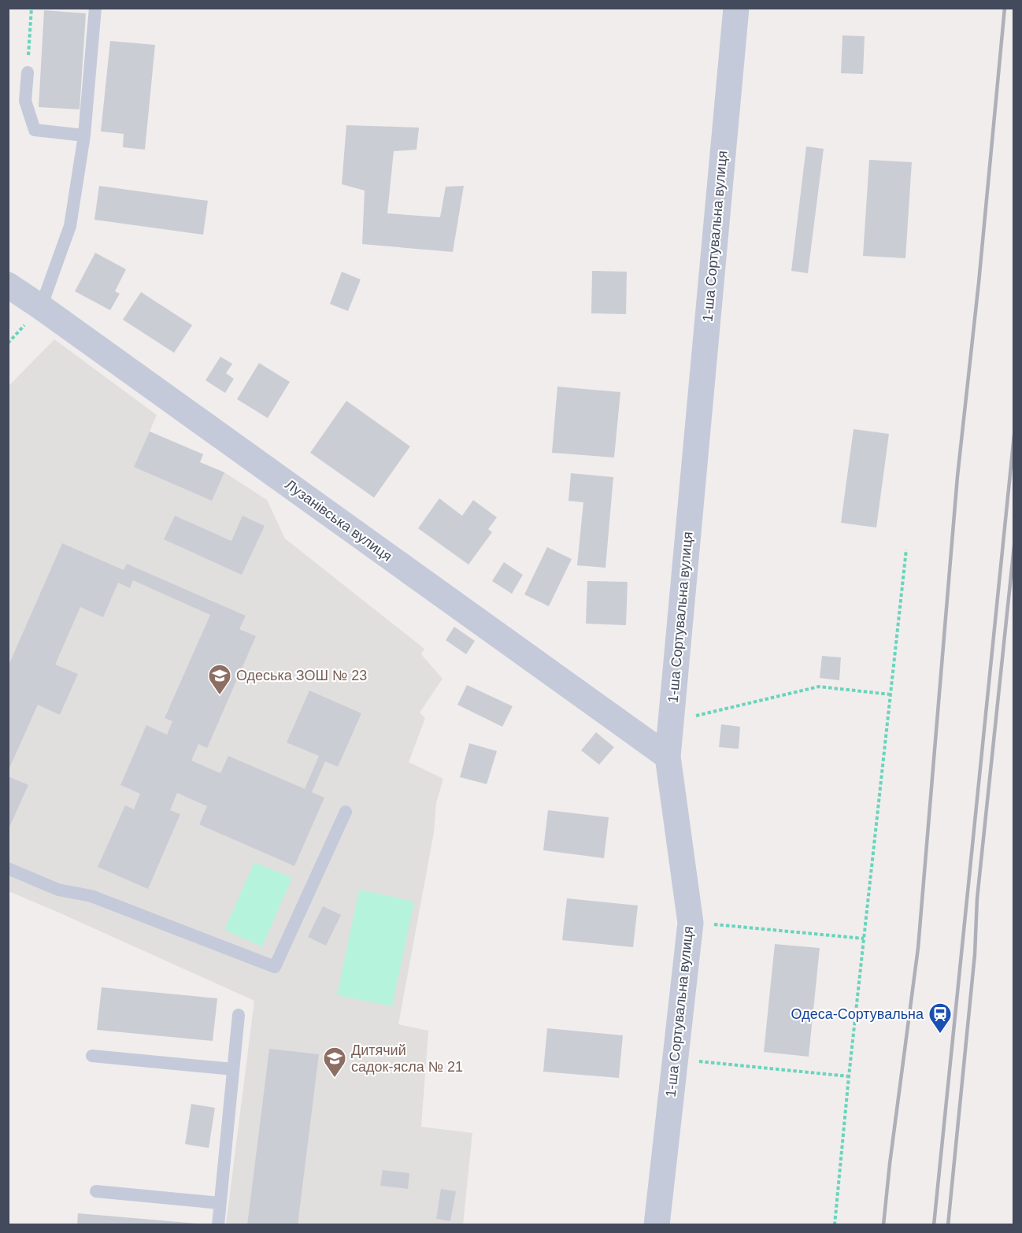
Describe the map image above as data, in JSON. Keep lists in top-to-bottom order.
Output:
{
  "streets": {
    "street": ["1-ша Сортувальна вулиця", "Лузанівська вулиця"]
  },
  "crossings": [
    ["1-ша Сортувальна вулиця", "Лузанівська вулиця"]
  ],
  "places": {
    "school or university": ["Одеська ЗОШ № 23", "Дитячий садок-ясла № 21"],
    "station": ["Одеса-Сортувальна"]
  }
}
